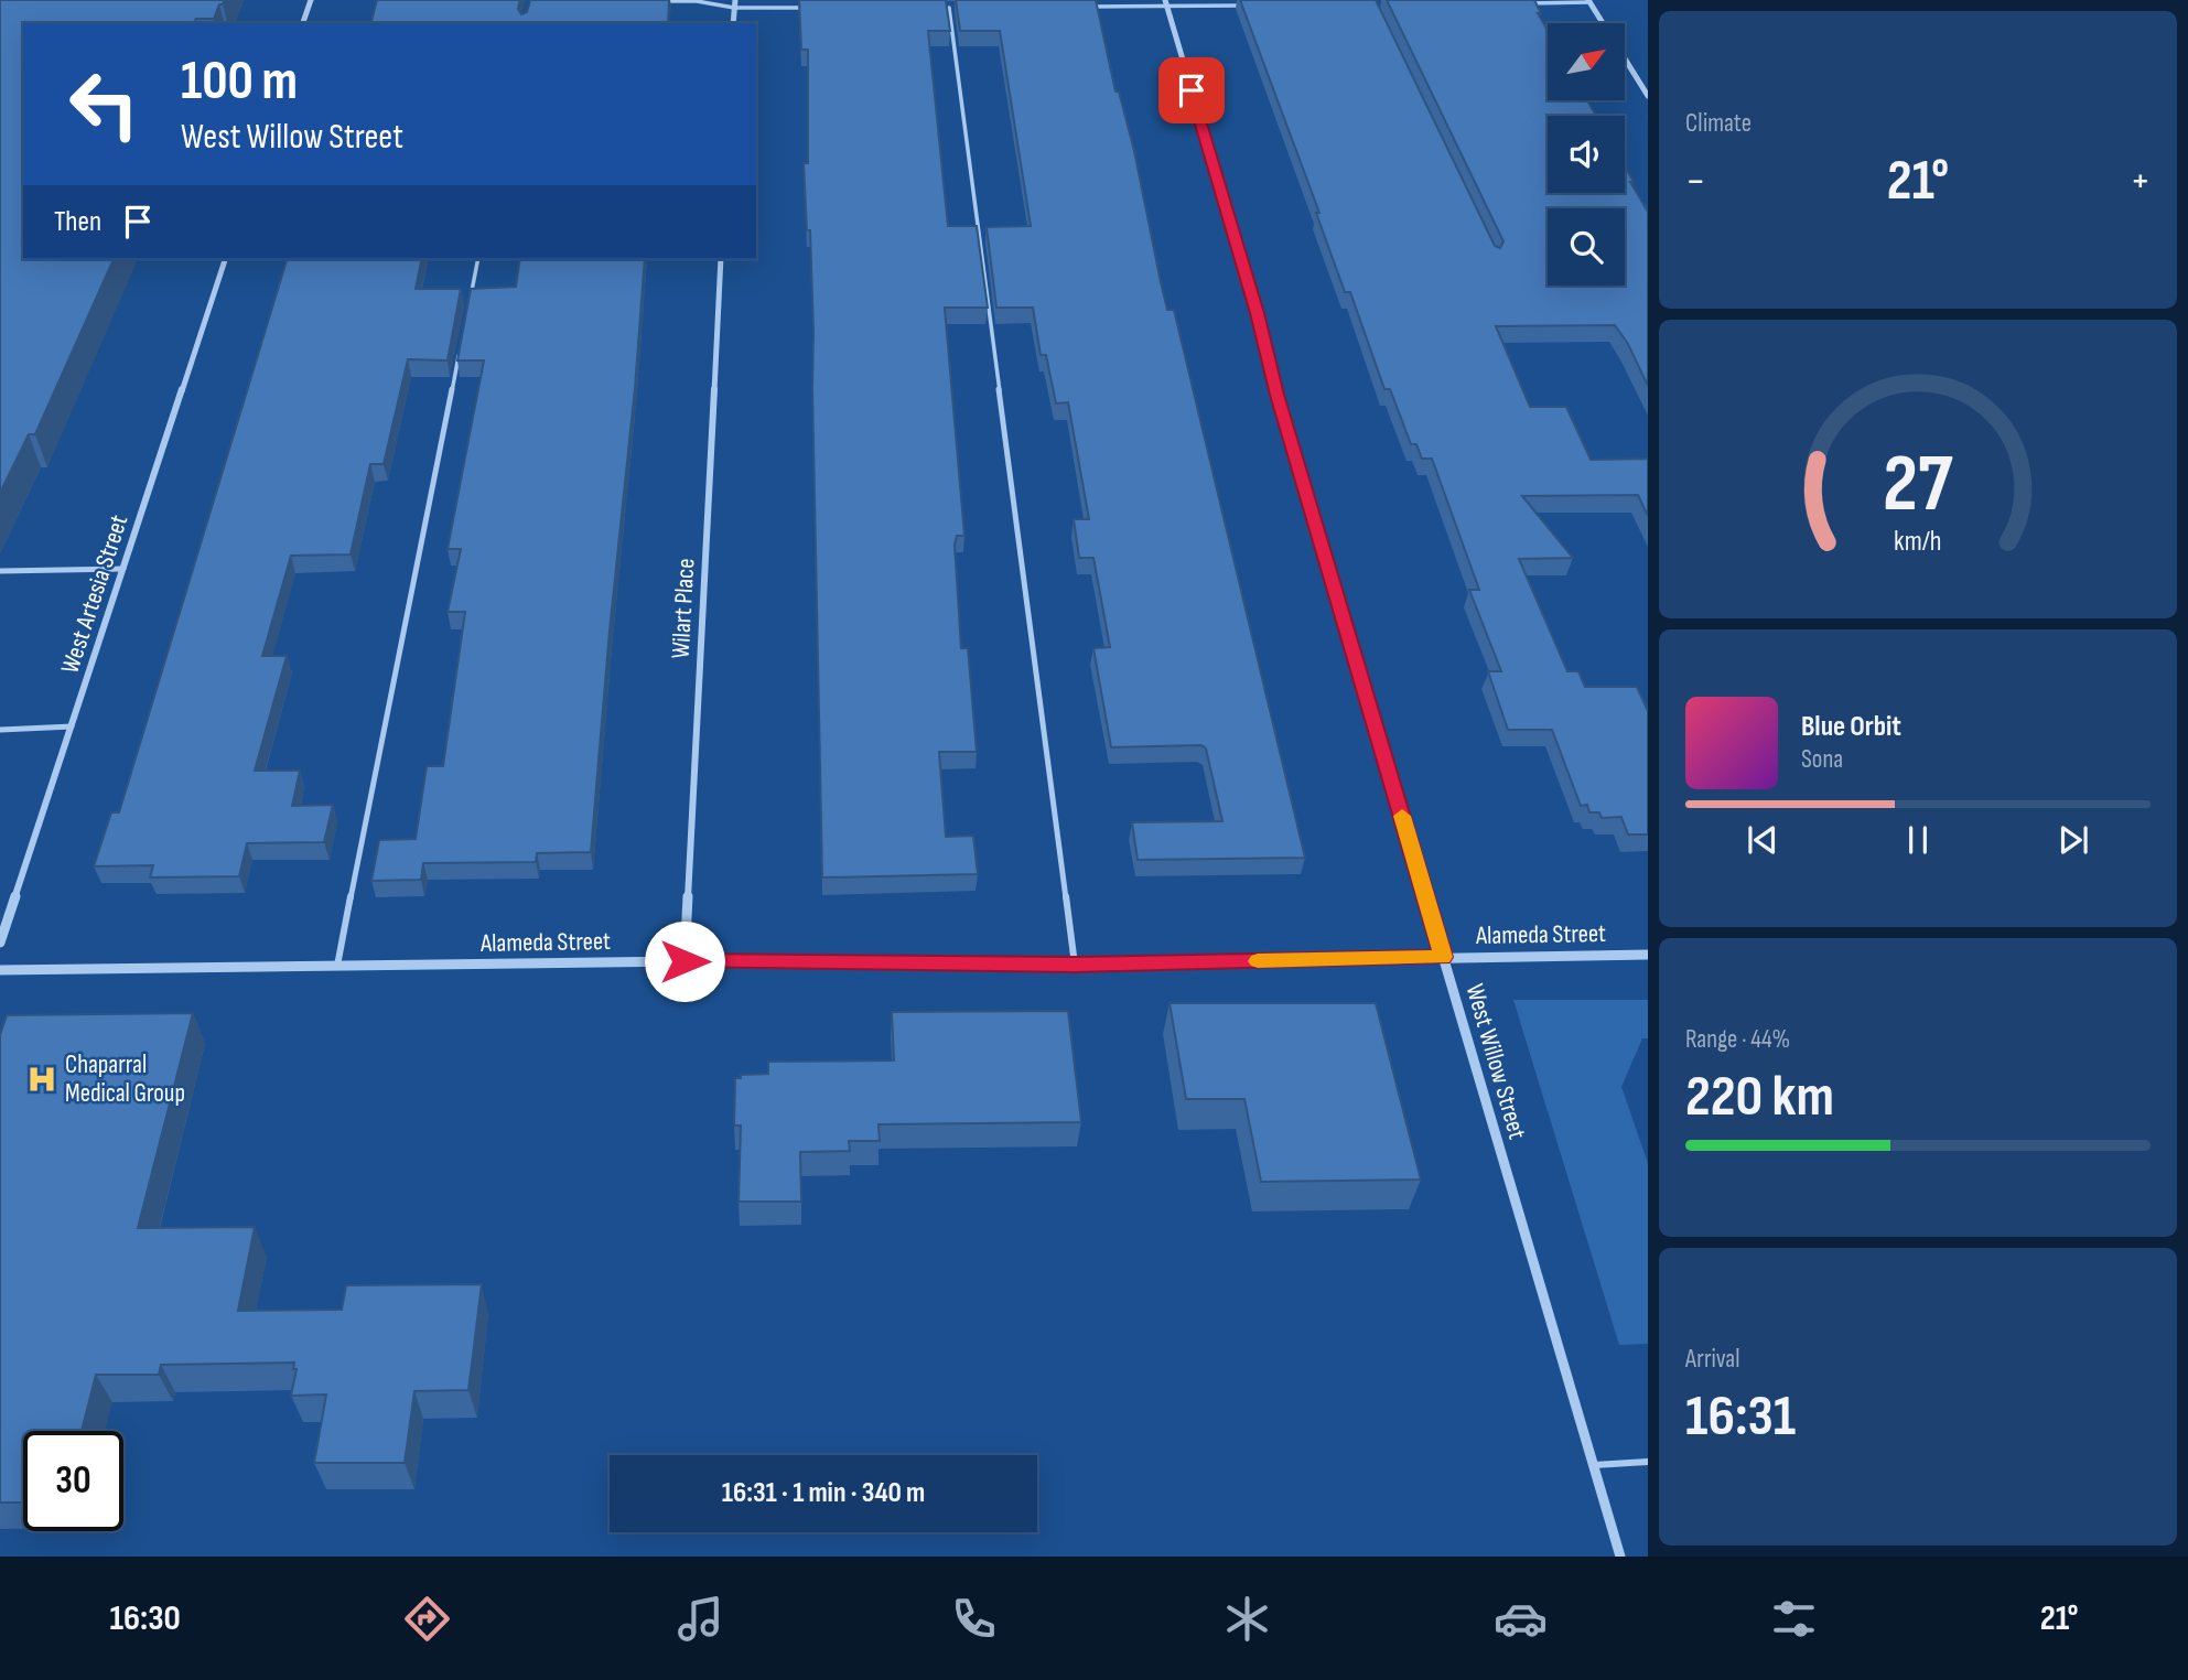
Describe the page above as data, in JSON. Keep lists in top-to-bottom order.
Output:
{
  "streets": {
    "street": [
      "West Artesia Street",
      "Wilart Place",
      "Alameda Street",
      "West Willow Street"
    ]
  },
  "crossings": [
    ["Wilart Place", "Alameda Street"],
    ["Alameda Street", "West Willow Street"]
  ],
  "places": {
    "hospital": ["Chaparral Medical Group"]
  },
  "north": "top right",
  "page": {
    "tile": [
      "Climate",
      ["Range · 44%", "220 km"],
      ["Arrival", "16:31"]
    ],
    "turn": ["100 m", "West Willow Street"],
    "heat": ["−", "21°", "+"],
    "then": "Then",
    "song": ["Blue Orbit", "Sona"],
    "limit": "30",
    "trip": "16:31 · 1 min · 340 m",
    "tabs": ["16:30", "21°"],
    "gauge": ["27", "km/h"]
  }
}
